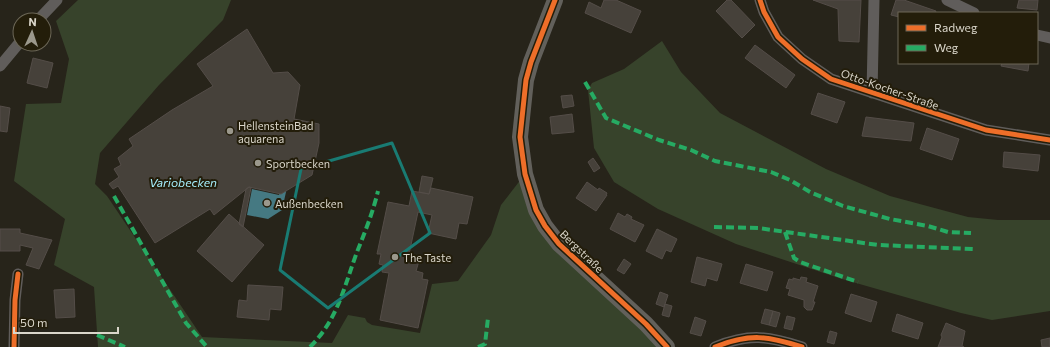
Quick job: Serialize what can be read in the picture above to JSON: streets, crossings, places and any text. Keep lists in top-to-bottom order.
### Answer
{
  "streets": {
    "street": ["Otto-Kocher-Straße", "Bergstraße"]
  },
  "water": ["Variobecken"],
  "places": [
    "HellensteinBad aquarena",
    "Sportbecken",
    "Außenbecken",
    "The Taste"
  ],
  "legend": ["Radweg", "Weg"],
  "scale_bar": "50 m",
  "north": "top"
}
